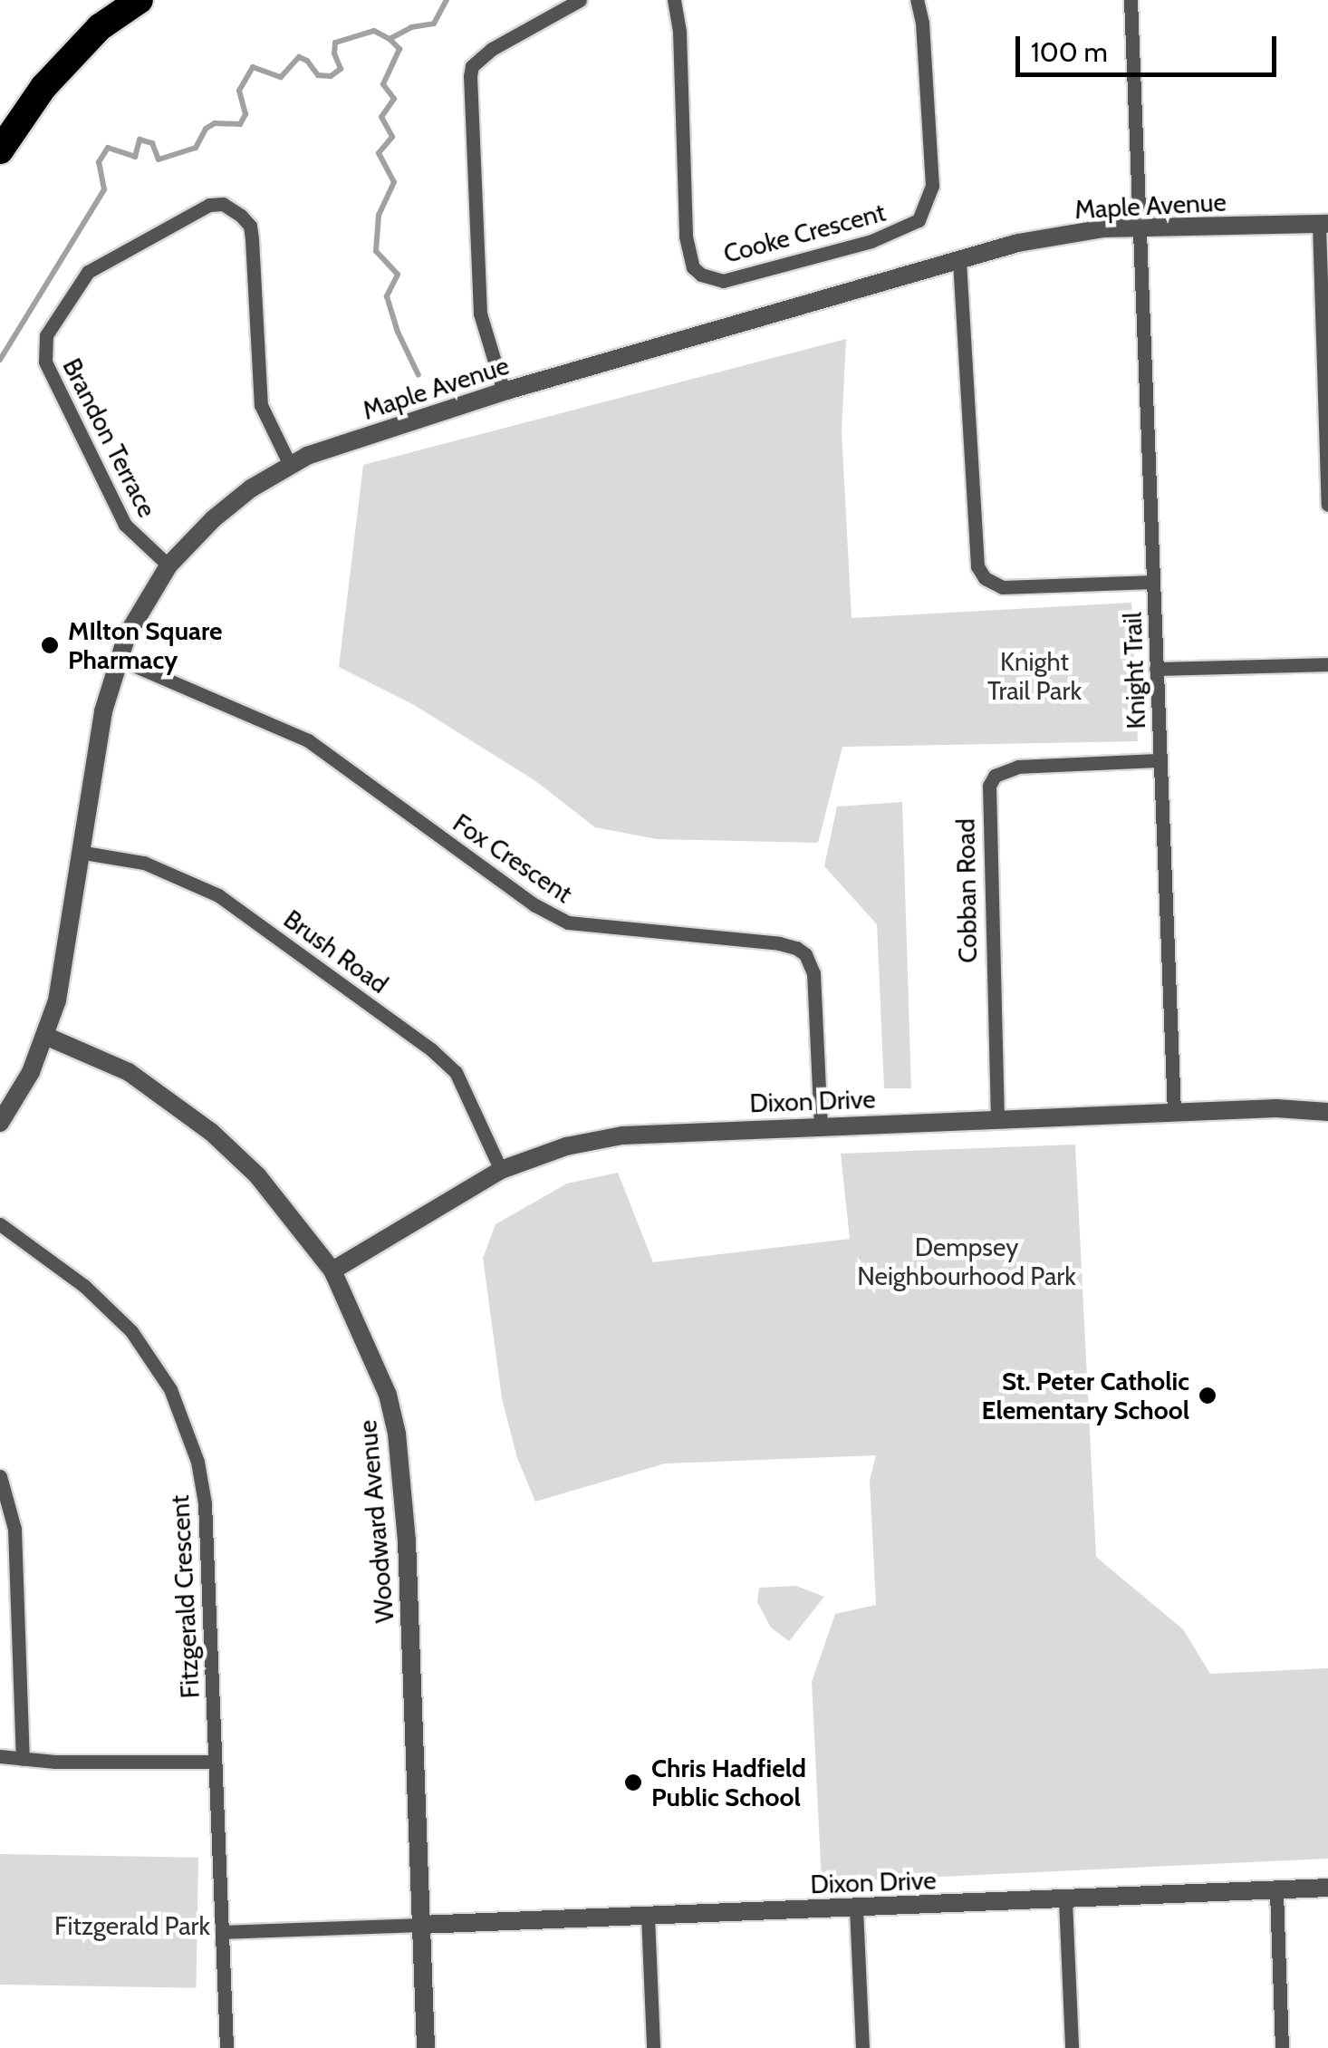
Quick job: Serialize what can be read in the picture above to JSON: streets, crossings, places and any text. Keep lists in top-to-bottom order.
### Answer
{
  "streets": {
    "street": [
      "Maple Avenue",
      "Cooke Crescent",
      "Brandon Terrace",
      "Knight Trail",
      "Fox Crescent",
      "Cobban Road",
      "Brush Road",
      "Dixon Drive",
      "Woodward Avenue",
      "Fitzgerald Crescent"
    ]
  },
  "crossings": [
    ["Maple Avenue", "Brandon Terrace"],
    ["Maple Avenue", "Knight Trail"],
    ["Maple Avenue", "Fox Crescent"],
    ["Maple Avenue", "Brush Road"],
    ["Maple Avenue", "Woodward Avenue"],
    ["Knight Trail", "Cobban Road"],
    ["Knight Trail", "Dixon Drive"],
    ["Fox Crescent", "Dixon Drive"],
    ["Cobban Road", "Dixon Drive"],
    ["Brush Road", "Dixon Drive"],
    ["Dixon Drive", "Woodward Avenue"]
  ],
  "parks": ["Knight Trail Park", "Dempsey Neighbourhood Park", "Fitzgerald Park"],
  "places": ["MIlton Square Pharmacy", "St. Peter Catholic Elementary School", "Chris Hadfield Public School"],
  "scale_bar": "100 m"
}
